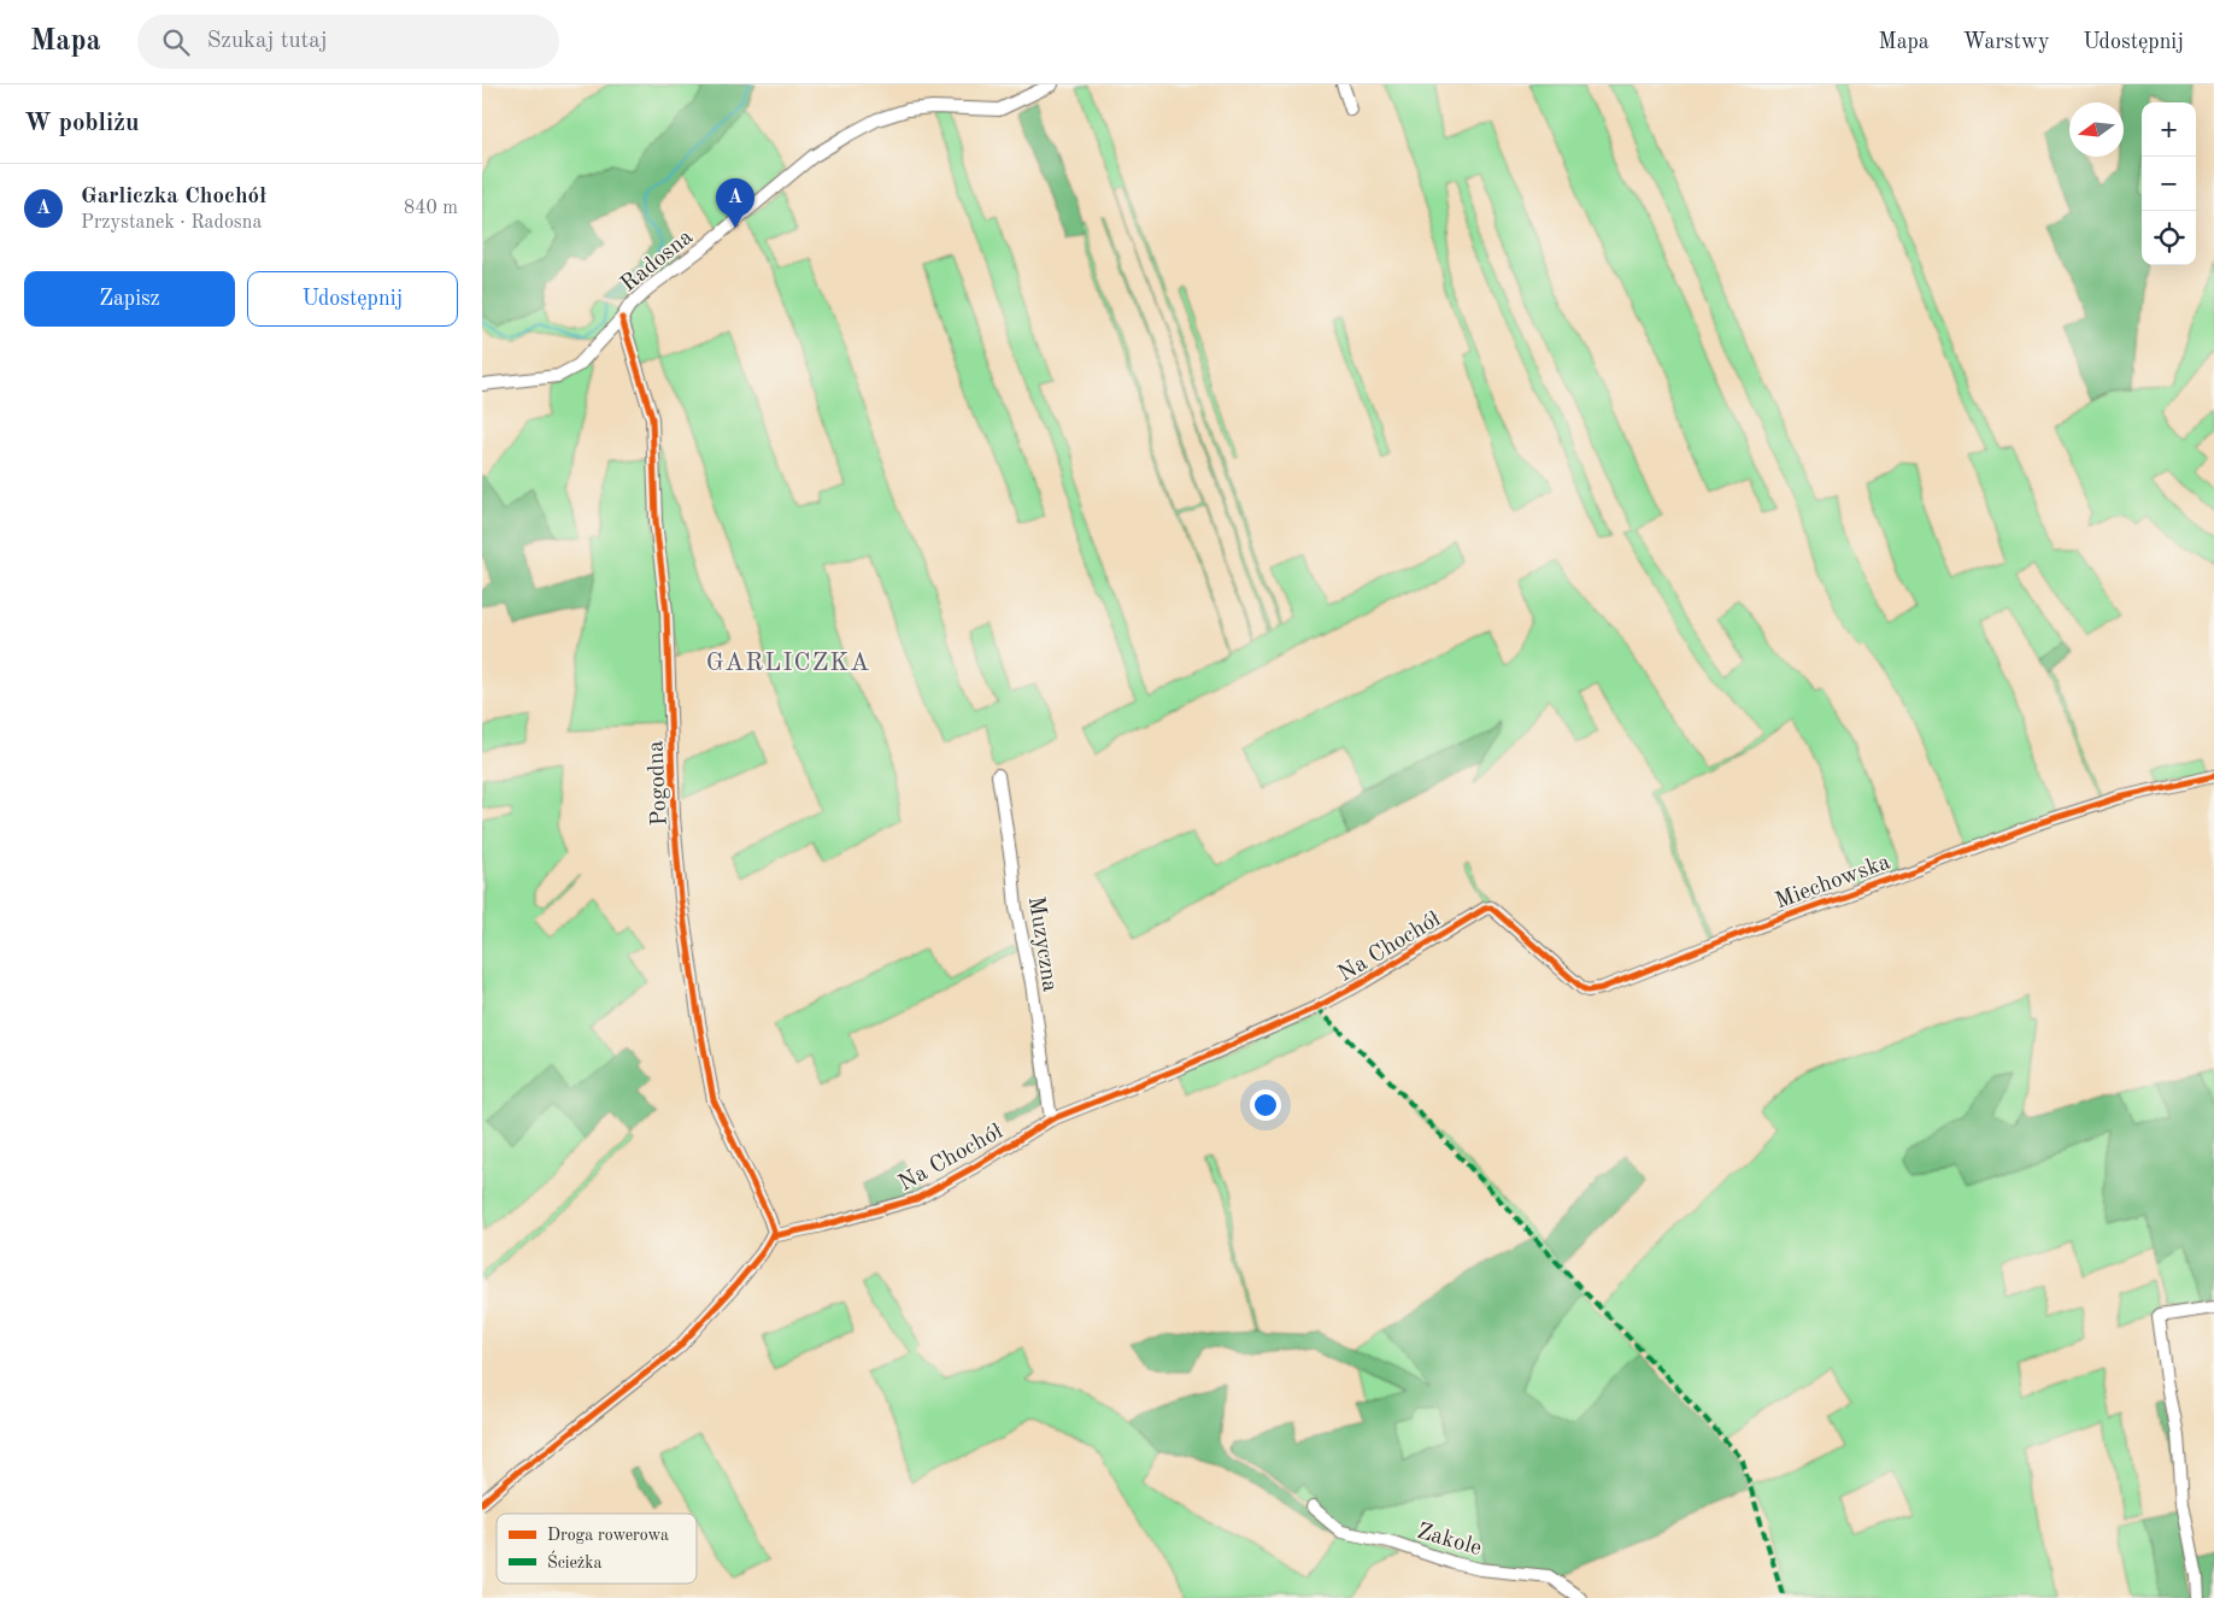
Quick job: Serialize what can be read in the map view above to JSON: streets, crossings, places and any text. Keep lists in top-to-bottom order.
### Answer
{
  "streets": {
    "street": [
      "Radosna",
      "Pogodna",
      "Miechowska",
      "Muzyczna",
      "Na Chochół",
      "Zakole"
    ]
  },
  "crossings": [
    ["Radosna", "Pogodna"],
    ["Pogodna", "Na Chochół"],
    ["Miechowska", "Na Chochół"],
    ["Muzyczna", "Na Chochół"]
  ],
  "districts": ["GARLICZKA"],
  "legend": ["Droga rowerowa", "Ścieżka"],
  "north": "left",
  "page": {
    "header": "Mapa",
    "search": "Szukaj tutaj",
    "nav": ["Mapa", "Warstwy", "Udostępnij"],
    "heading": "W pobliżu",
    "map_buttons": ["+", "−"],
    "list": [
      {
        "mark": "A",
        "name": "Garliczka Chochół",
        "note": "Przystanek · Radosna",
        "value": "840 m"
      }
    ],
    "pins": "A",
    "buttons": ["Zapisz", "Udostępnij"]
  }
}
